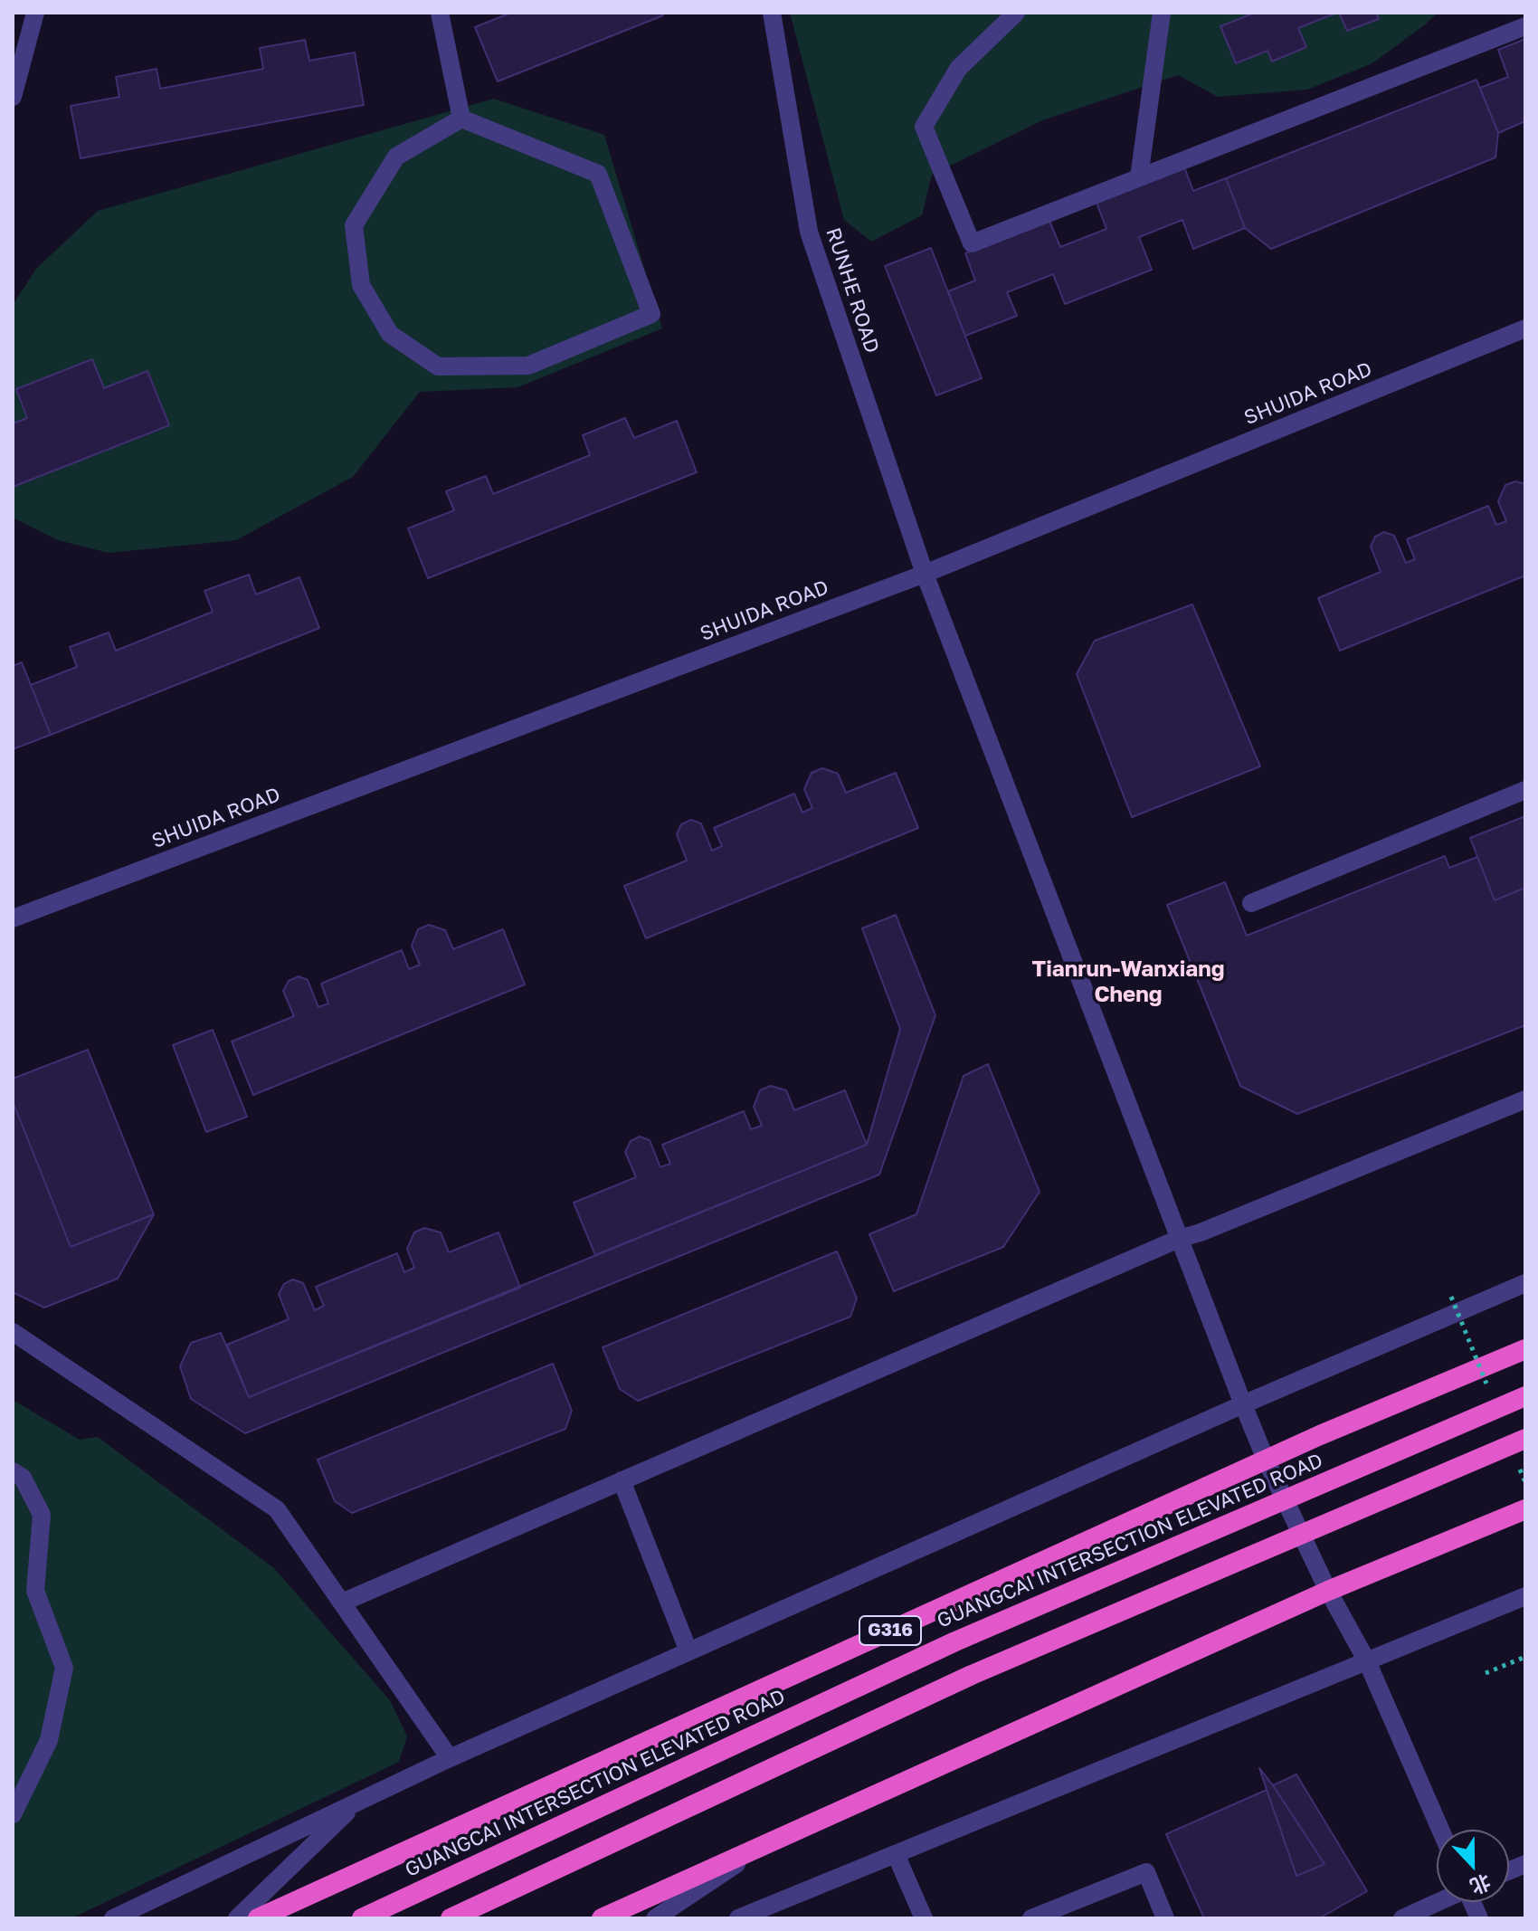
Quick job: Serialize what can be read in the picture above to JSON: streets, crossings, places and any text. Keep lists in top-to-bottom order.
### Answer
{
  "streets": {
    "highway": ["GUANGCAI INTERSECTION ELEVATED ROAD", "G316"],
    "street": ["RUNHE ROAD", "SHUIDA ROAD"]
  },
  "crossings": [
    ["RUNHE ROAD", "SHUIDA ROAD"],
    ["RUNHE ROAD", "G316"]
  ],
  "districts": ["Tianrun-Wanxiang Cheng"],
  "north": "bottom"
}
